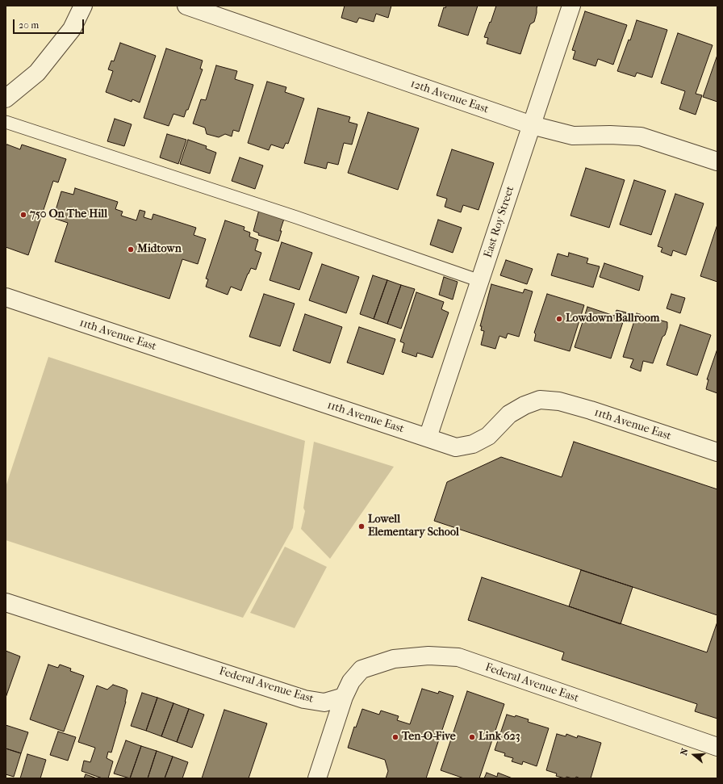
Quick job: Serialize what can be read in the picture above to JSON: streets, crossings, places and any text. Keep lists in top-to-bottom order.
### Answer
{
  "streets": {
    "street": [
      "12th Avenue East",
      "East Roy Street",
      "11th Avenue East",
      "Federal Avenue East"
    ]
  },
  "crossings": [
    ["12th Avenue East", "East Roy Street"],
    ["East Roy Street", "11th Avenue East"]
  ],
  "places": [
    "750 On The Hill",
    "Midtown",
    "Lowdown Ballroom",
    "Lowell Elementary School",
    "Ten-O-Five",
    "Link 623"
  ],
  "scale_bar": "20 m",
  "north": "left"
}
